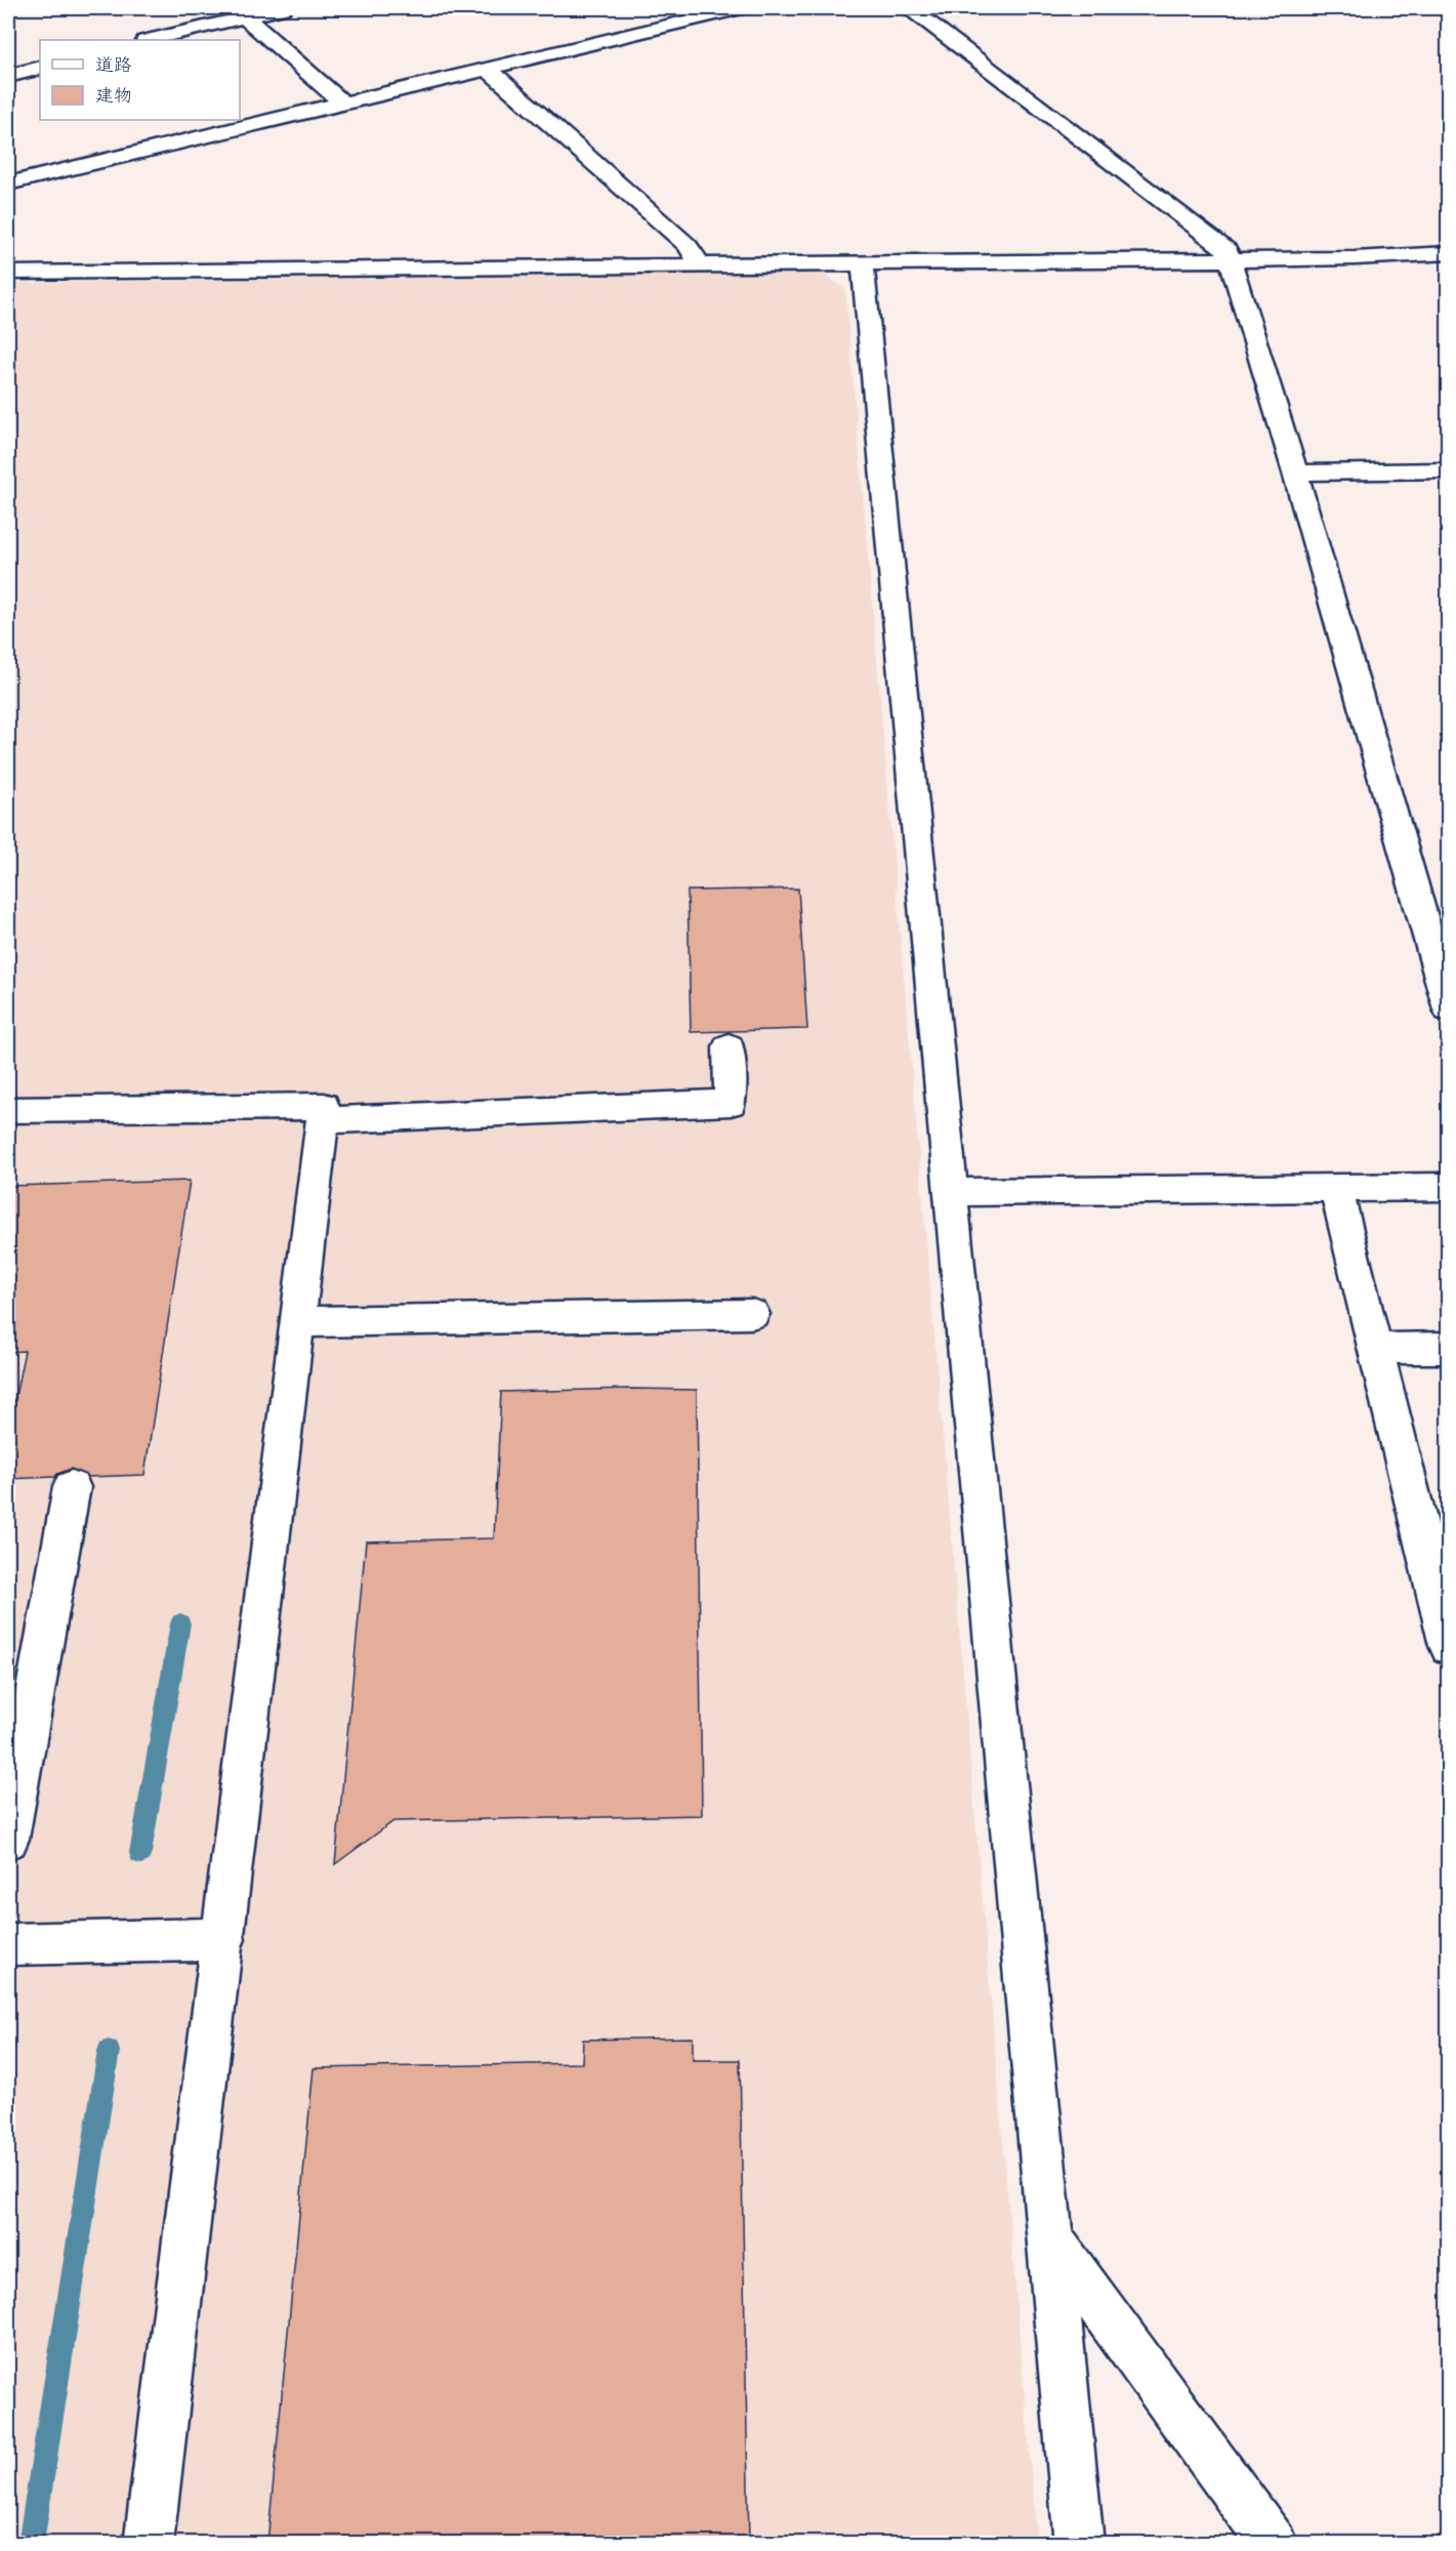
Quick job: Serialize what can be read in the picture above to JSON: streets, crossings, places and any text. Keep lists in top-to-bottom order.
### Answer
{
  "legend": ["道路", "建物"]
}
